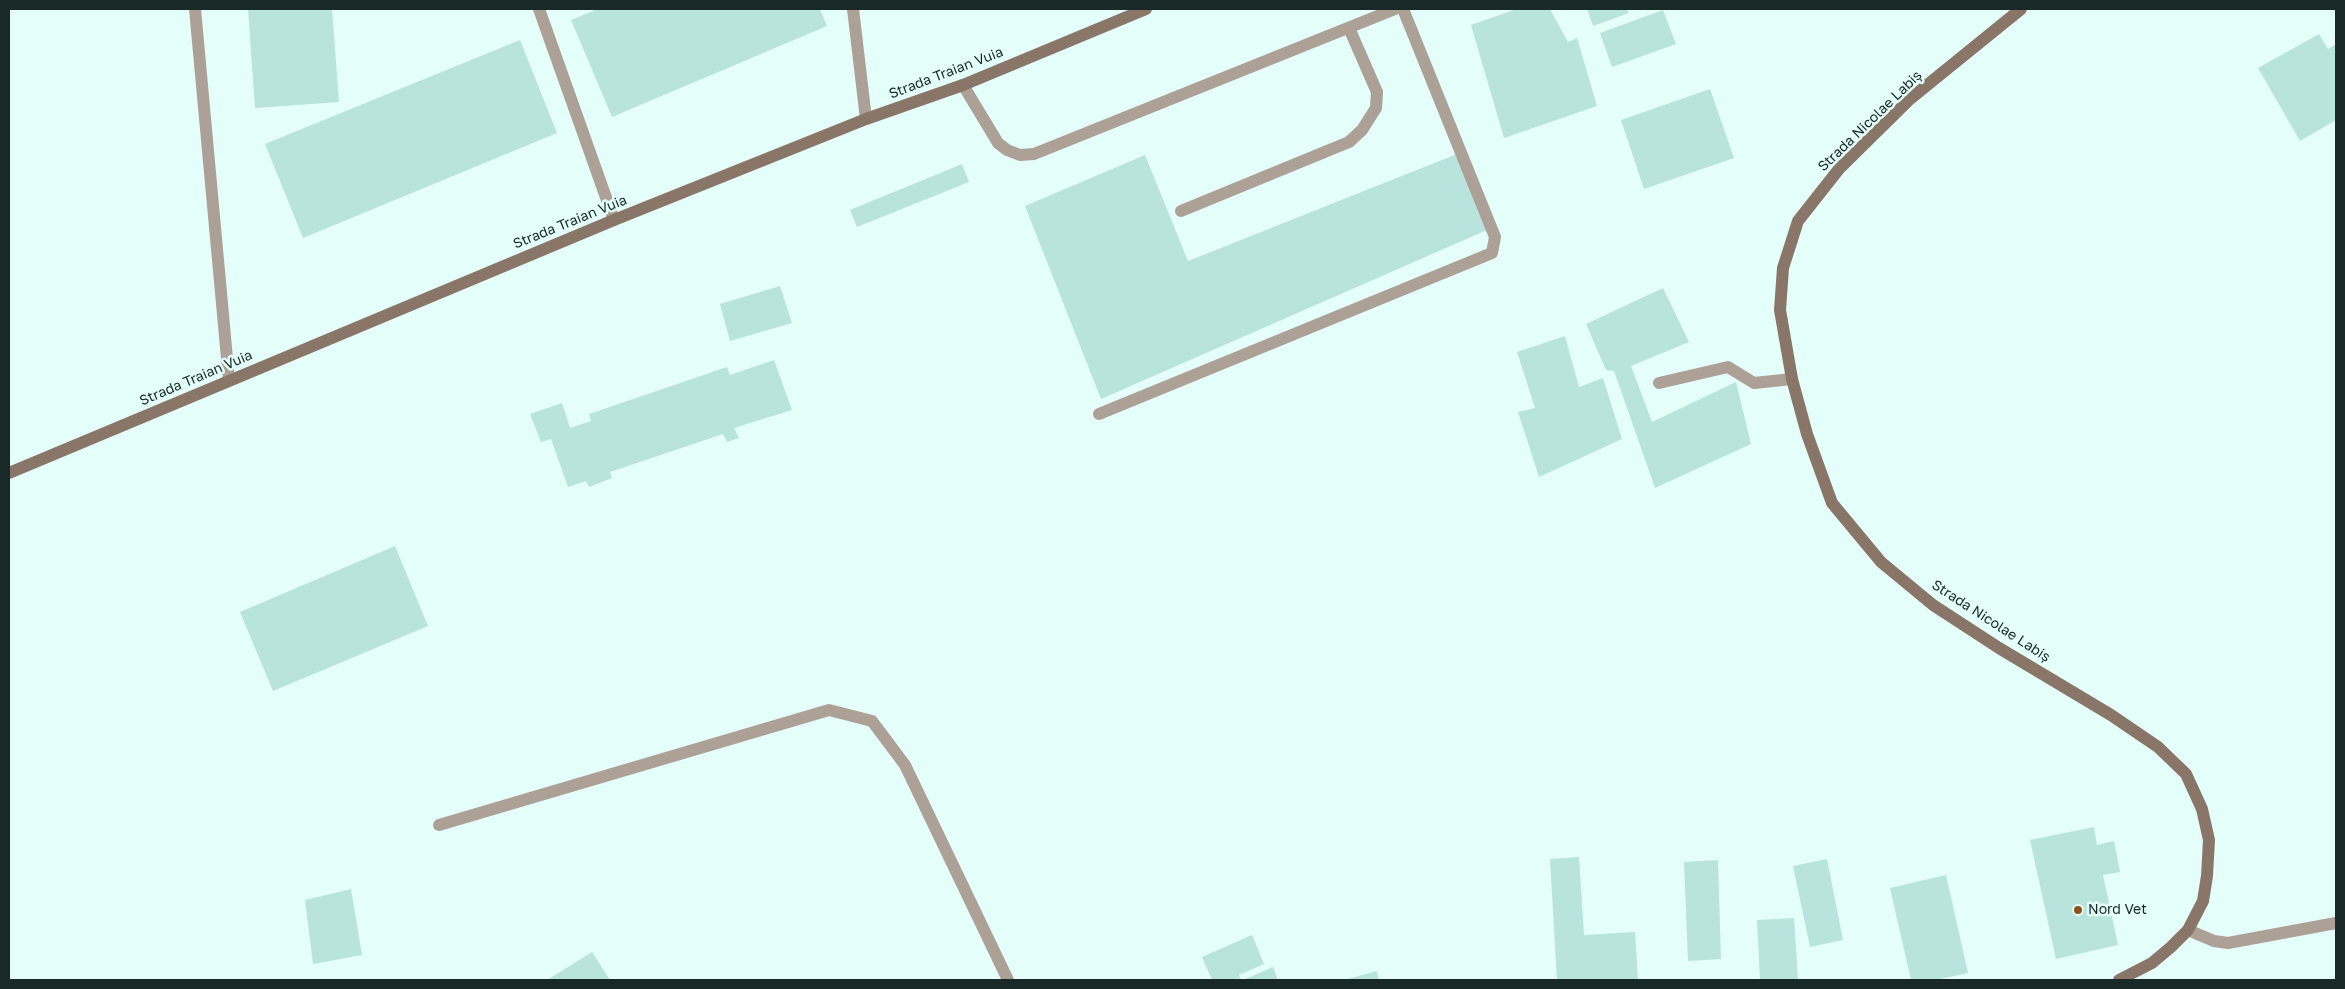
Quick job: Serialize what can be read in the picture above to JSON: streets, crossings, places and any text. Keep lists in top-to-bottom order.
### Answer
{
  "streets": {
    "street": ["Strada Traian Vuia", "Strada Nicolae Labiș"]
  },
  "places": ["Nord Vet"]
}
